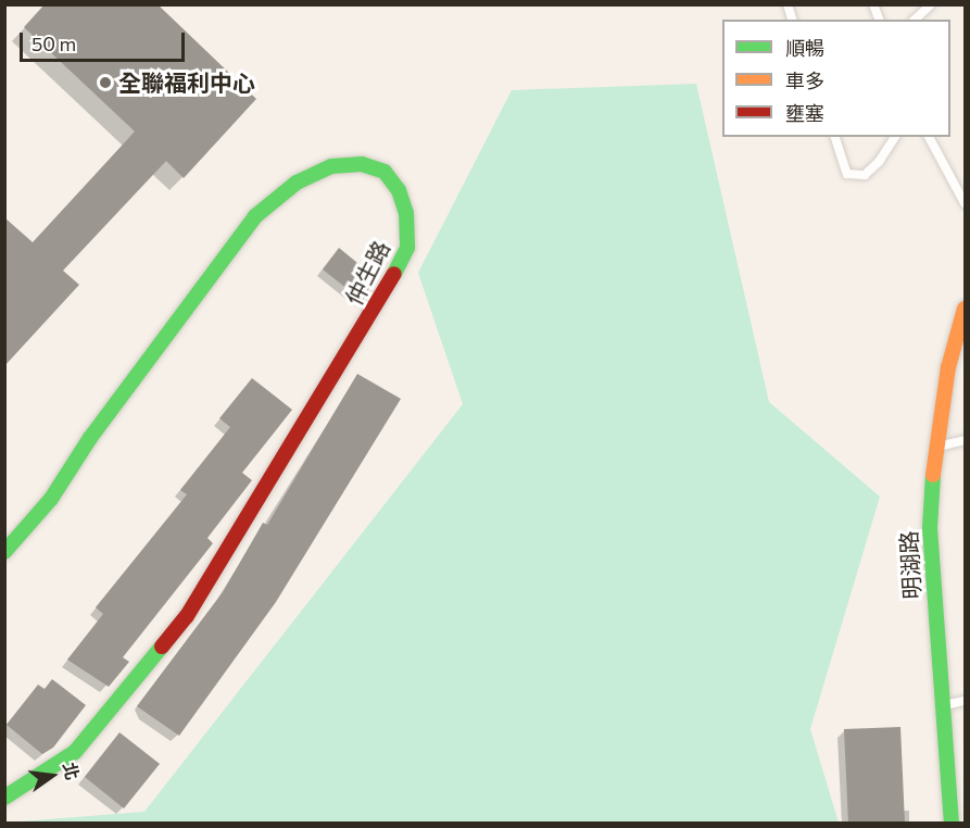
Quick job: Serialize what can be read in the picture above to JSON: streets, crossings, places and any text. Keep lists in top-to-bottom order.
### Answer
{
  "streets": {
    "street": ["仲生路", "明湖路"]
  },
  "places": ["全聯福利中心"],
  "legend": ["順暢", "車多", "壅塞"],
  "scale_bar": "50 m",
  "north": "right"
}
